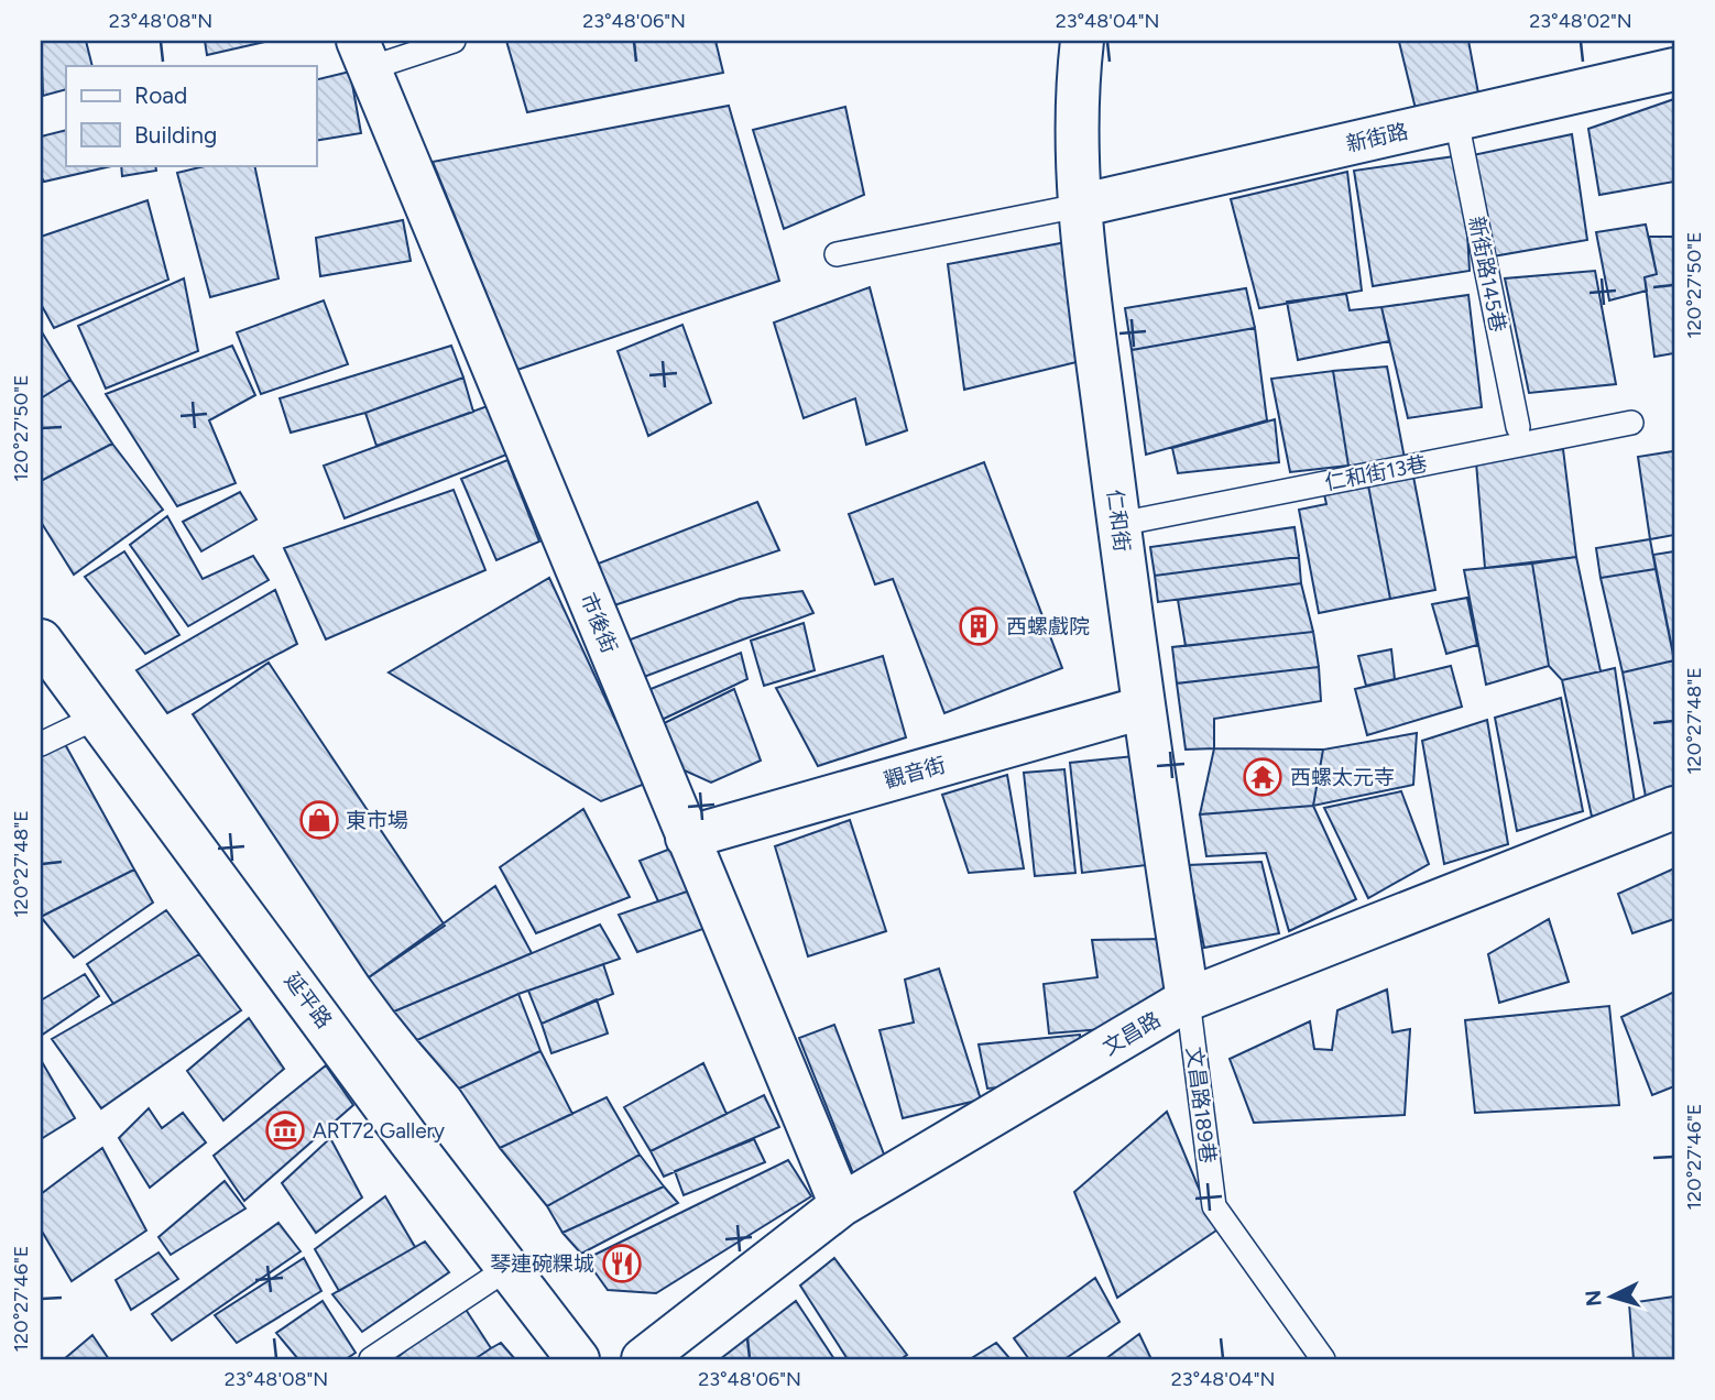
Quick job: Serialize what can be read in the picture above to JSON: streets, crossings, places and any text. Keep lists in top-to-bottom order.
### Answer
{
  "streets": {
    "street": [
      "新街路",
      "仁和街",
      "市後街",
      "觀音街",
      "延平路",
      "文昌路"
    ],
    "lane": ["新街路145巷", "仁和街13巷", "文昌路189巷"]
  },
  "crossings": [
    ["新街路", "新街路145巷"],
    ["新街路", "仁和街"],
    ["仁和街13巷", "仁和街"],
    ["仁和街", "觀音街"],
    ["仁和街", "文昌路"],
    ["仁和街", "文昌路189巷"],
    ["市後街", "觀音街"],
    ["市後街", "文昌路"],
    ["文昌路", "文昌路189巷"]
  ],
  "places": {
    "building": ["西螺戲院"],
    "temple": ["西螺太元寺"],
    "shop": ["東市場"],
    "museum": ["ART72 Gallery"],
    "restaurant": ["琴連碗粿城"]
  },
  "legend": ["Road", "Building"],
  "north": "left",
  "coordinates": [
    "23°48'08\"N",
    "23°48'06\"N",
    "23°48'04\"N",
    "23°48'02\"N",
    "120°27'50\"E",
    "120°27'48\"E",
    "120°27'46\"E"
  ]
}
